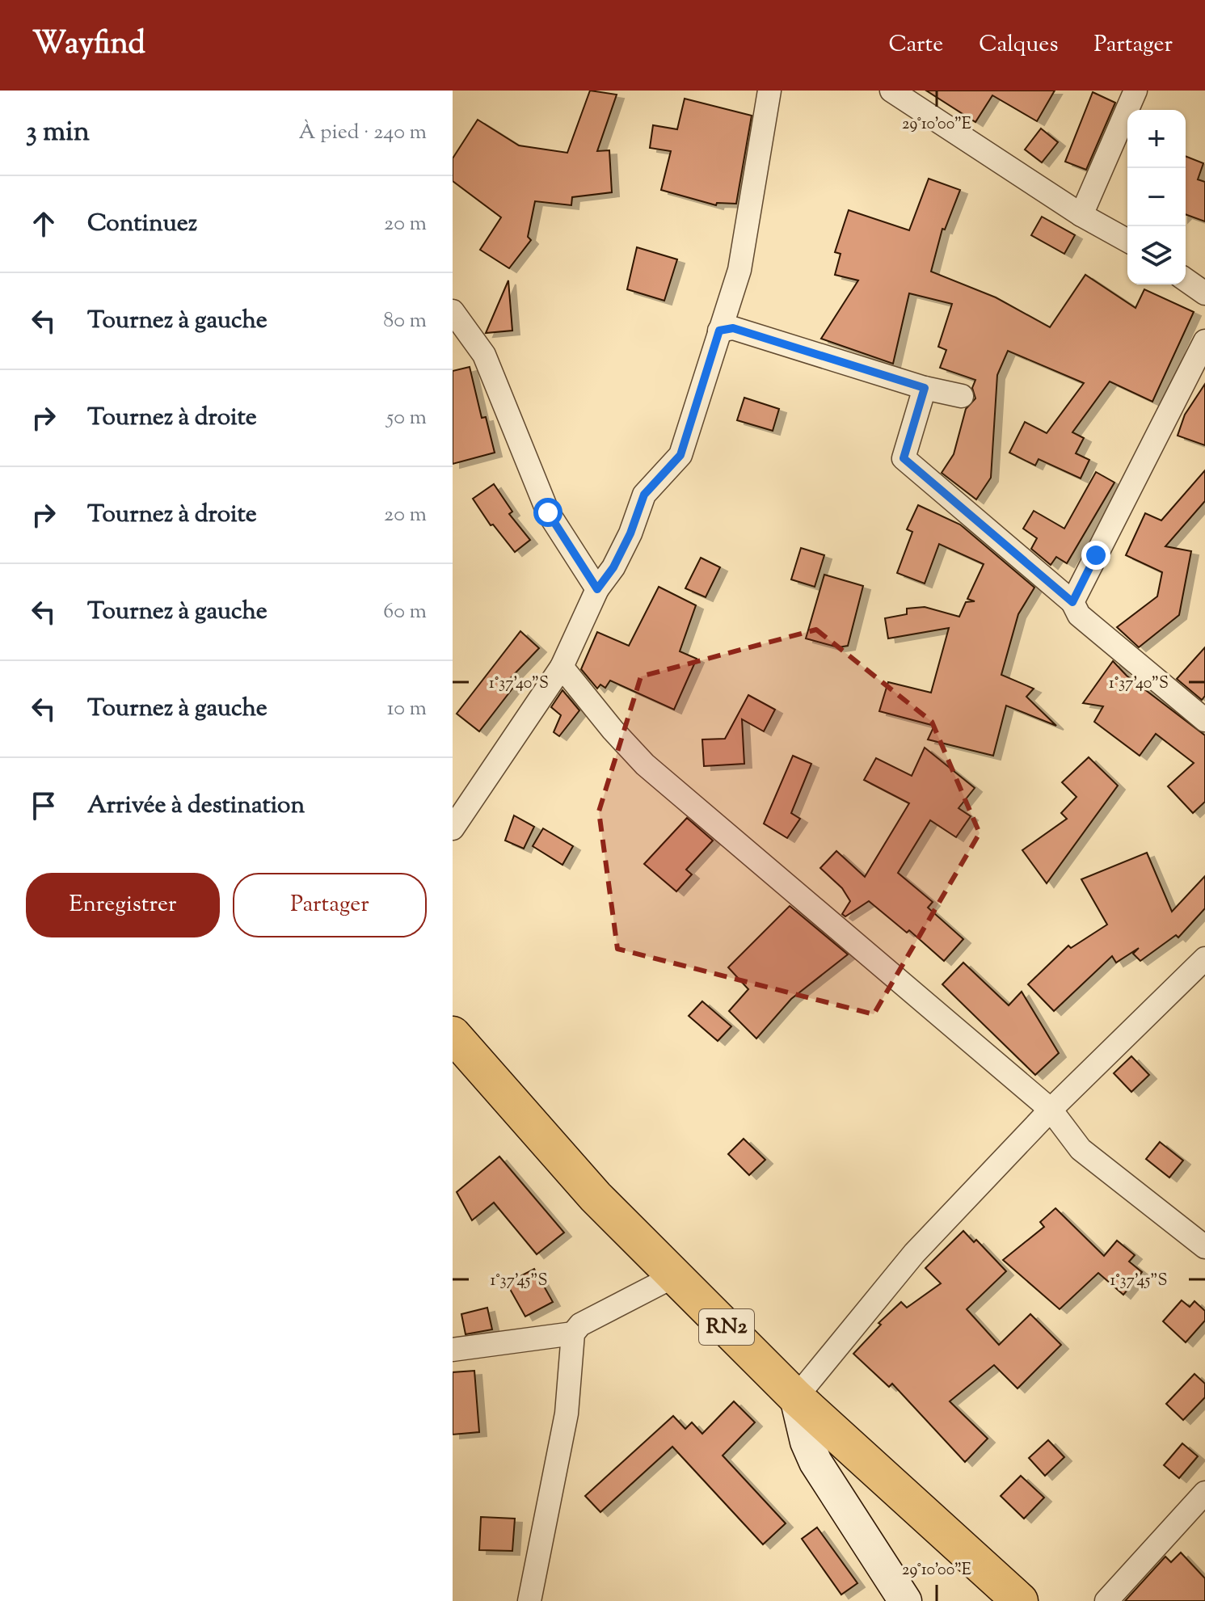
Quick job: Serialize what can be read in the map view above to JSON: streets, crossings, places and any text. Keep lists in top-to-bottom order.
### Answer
{
  "streets": {
    "highway": ["RN2"]
  },
  "page": {
    "header": "Wayfind",
    "nav": ["Carte", "Calques", "Partager"],
    "heading": ["3 min", "À pied · 240 m"],
    "map_buttons": ["+", "−"],
    "list": [
      ["Continuez", "20 m"],
      ["Tournez à gauche", "80 m"],
      ["Tournez à droite", "50 m"],
      ["Tournez à droite", "20 m"],
      ["Tournez à gauche", "60 m"],
      ["Tournez à gauche", "10 m"],
      "Arrivée à destination"
    ],
    "buttons": ["Enregistrer", "Partager"]
  },
  "coordinates": ["29°10'00\"E", "1°37'40\"S", "1°37'45\"S"]
}
